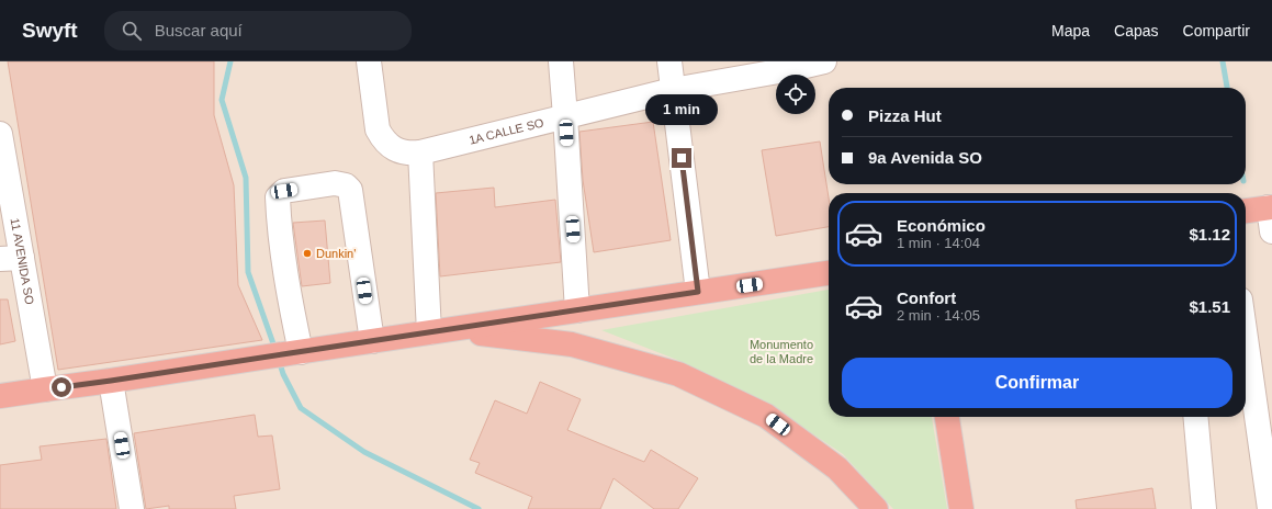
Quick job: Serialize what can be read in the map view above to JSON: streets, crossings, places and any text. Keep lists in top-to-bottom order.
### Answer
{
  "streets": {
    "street": ["1A CALLE SO", "11 AVENIDA SO"]
  },
  "parks": ["Monumento de la Madre"],
  "places": ["Dunkin'"],
  "page": {
    "header": "Swyft",
    "search": "Buscar aquí",
    "nav": ["Mapa", "Capas", "Compartir"],
    "banner": ["Pizza Hut", "9a Avenida SO"],
    "bubble": "1 min",
    "list": [
      {
        "name": "Económico",
        "note": "1 min · 14:04",
        "value": "$1.12"
      },
      {
        "name": "Confort",
        "note": "2 min · 14:05",
        "value": "$1.51"
      }
    ],
    "buttons": "Confirmar"
  }
}
